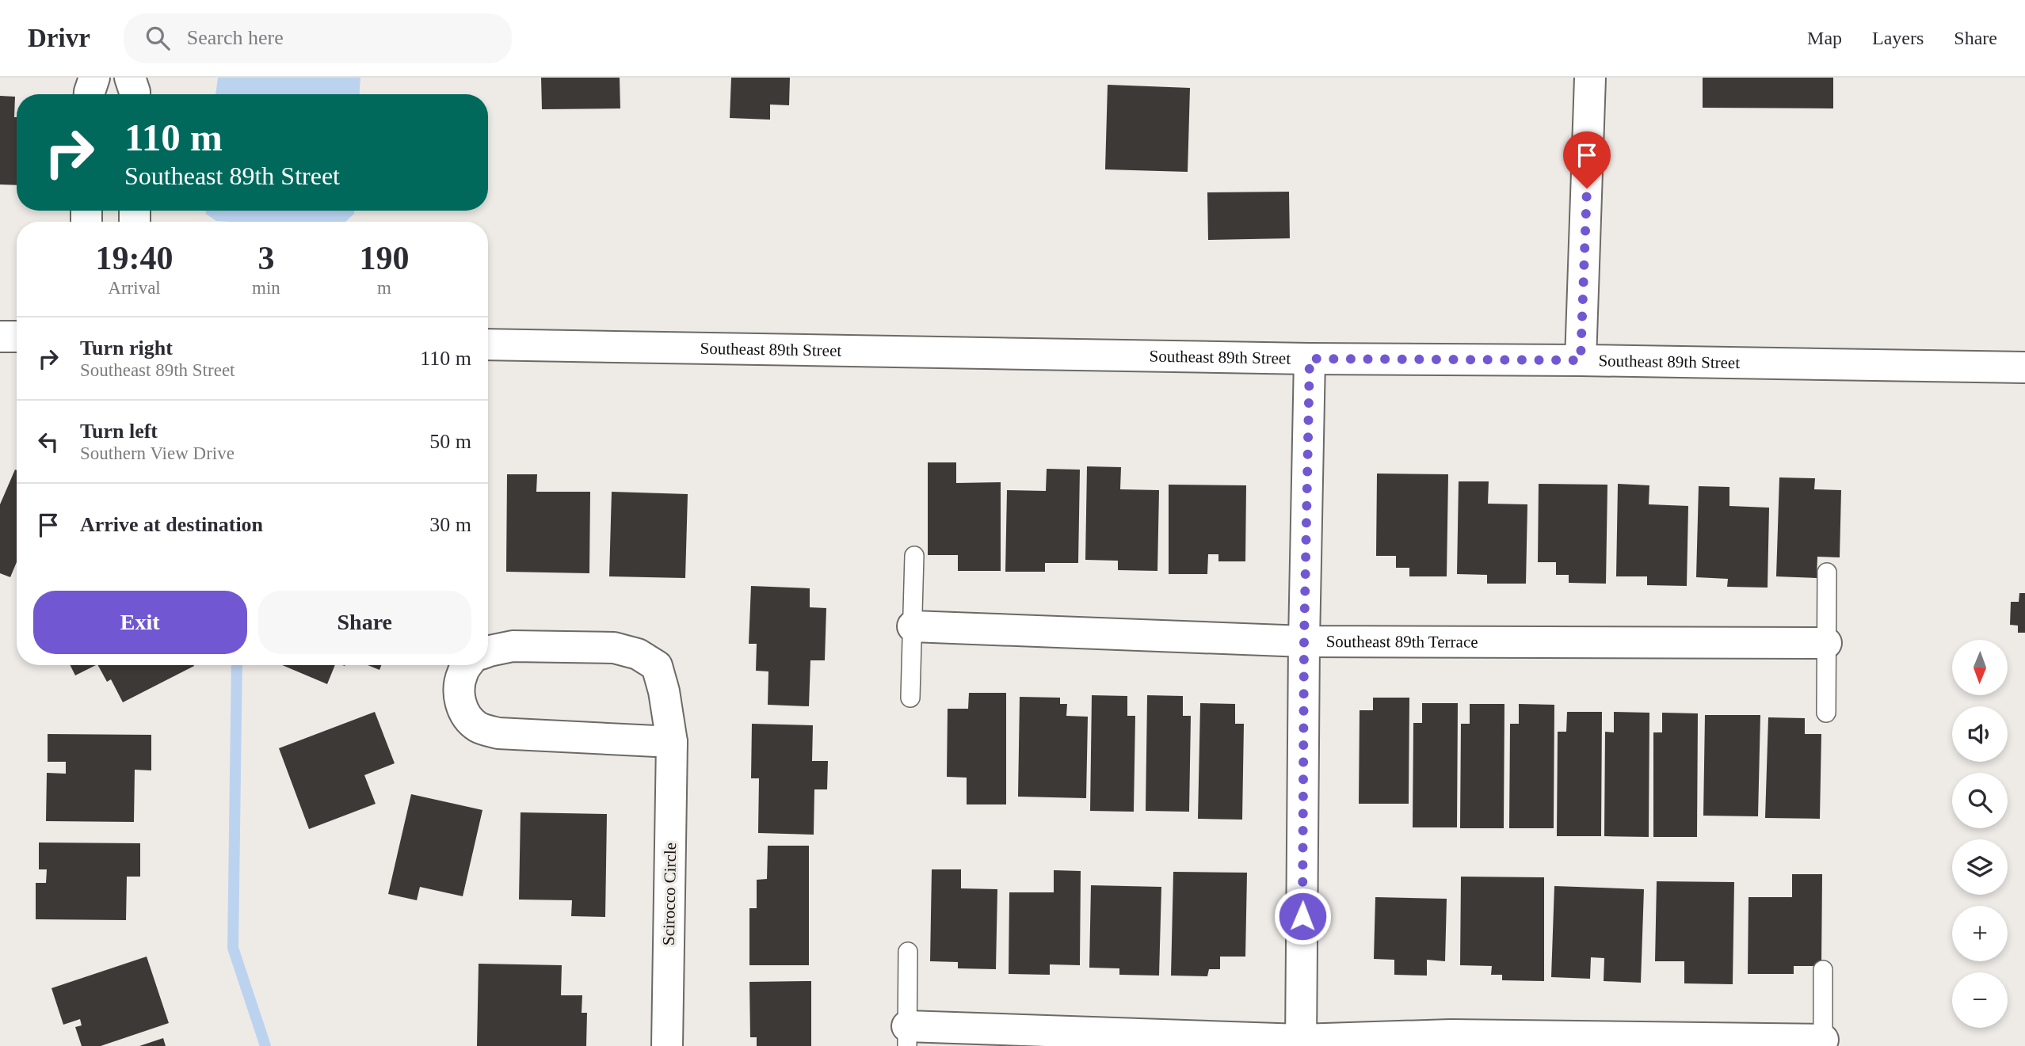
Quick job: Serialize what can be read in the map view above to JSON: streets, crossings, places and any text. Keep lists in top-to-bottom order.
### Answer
{
  "streets": {
    "street": ["Southeast 89th Street", "Southeast 89th Terrace", "Scirocco Circle"]
  },
  "north": "bottom",
  "page": {
    "header": "Drivr",
    "search": "Search here",
    "nav": ["Map", "Layers", "Share"],
    "turn": ["110 m", "Southeast 89th Street"],
    "eta": [
      "19:40",
      "Arrival",
      "3",
      "min",
      "190",
      "m"
    ],
    "list": [
      {
        "name": "Turn right",
        "note": "Southeast 89th Street",
        "value": "110 m"
      },
      {
        "name": "Turn left",
        "note": "Southern View Drive",
        "value": "50 m"
      },
      {
        "name": "Arrive at destination",
        "value": "30 m"
      }
    ],
    "buttons": ["Exit", "Share"],
    "map_buttons": ["+", "−"]
  }
}
